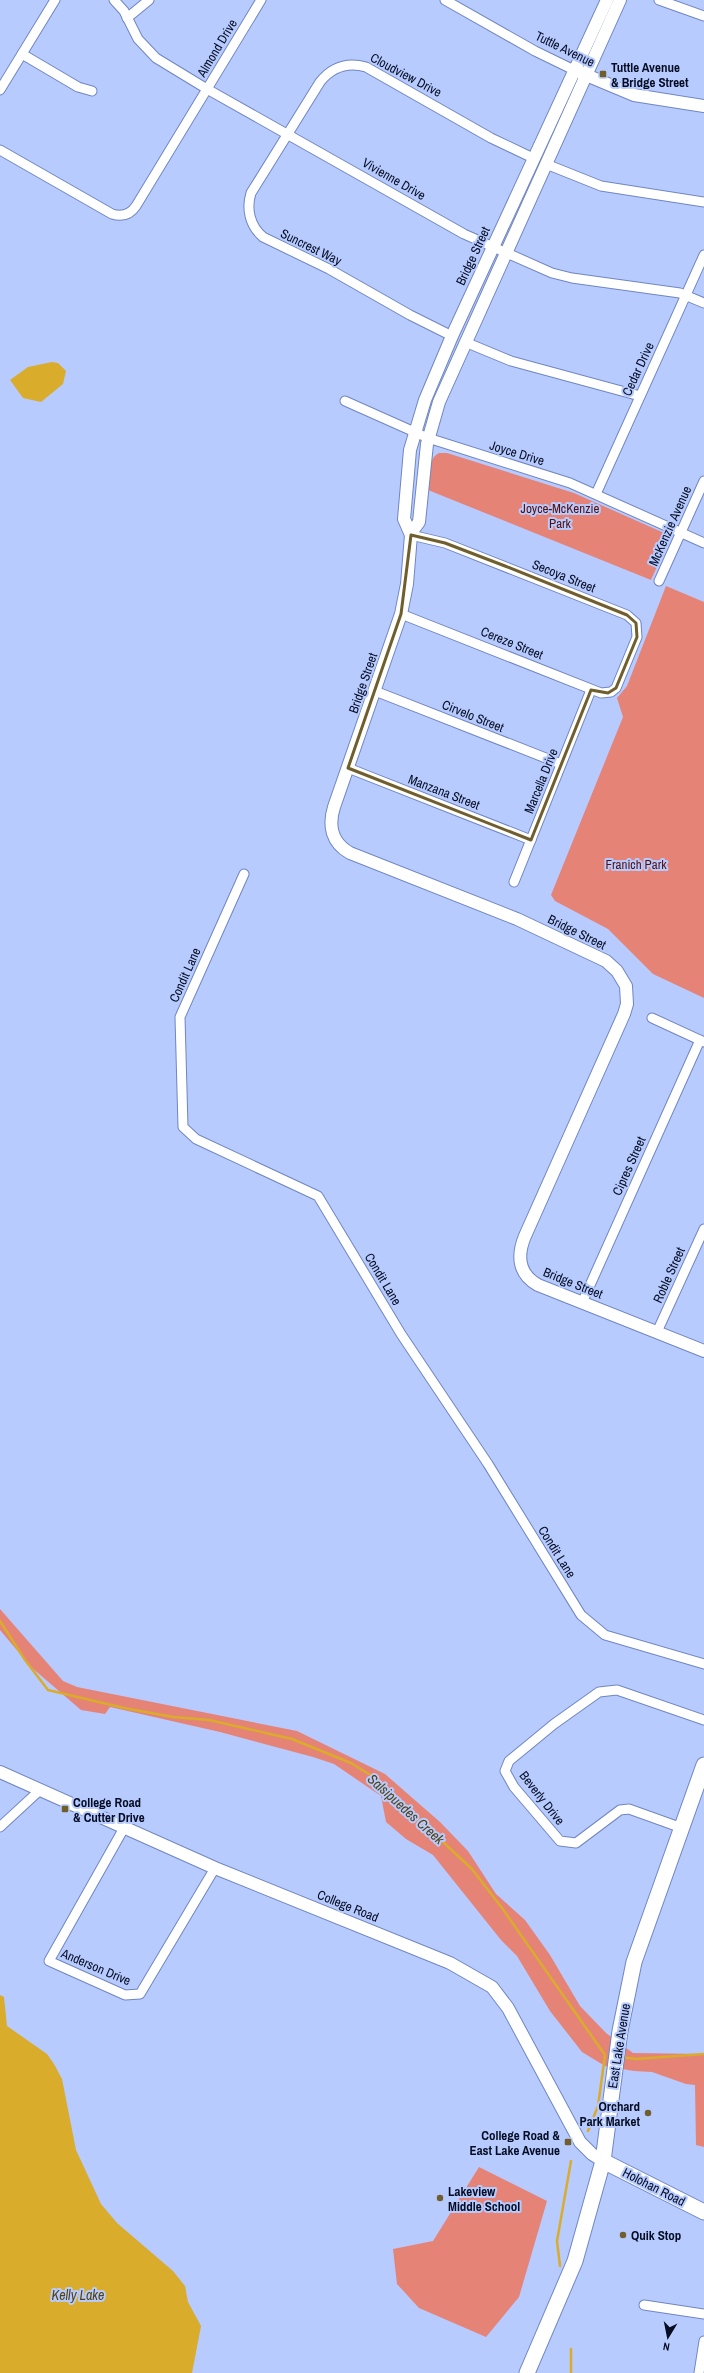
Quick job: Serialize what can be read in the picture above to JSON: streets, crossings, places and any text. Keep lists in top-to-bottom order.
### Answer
{
  "streets": {
    "main road": ["East Lake Avenue", "Holohan Road"],
    "street": [
      "Almond Drive",
      "Tuttle Avenue",
      "Cloudview Drive",
      "Vivienne Drive",
      "Suncrest Way",
      "Bridge Street",
      "Cedar Drive",
      "Joyce Drive",
      "McKenzie Avenue",
      "Secoya Street",
      "Cereze Street",
      "Cirvelo Street",
      "Marcella Drive",
      "Manzana Street",
      "Condit Lane",
      "Cipres Street",
      "Roble Street",
      "Beverly Drive",
      "College Road",
      "Anderson Drive"
    ]
  },
  "crossings": [
    ["Almond Drive", "Vivienne Drive"],
    ["Tuttle Avenue", "Bridge Street"],
    ["Cloudview Drive", "Vivienne Drive"],
    ["Cloudview Drive", "Suncrest Way"],
    ["Cloudview Drive", "Bridge Street"],
    ["Vivienne Drive", "Suncrest Way"],
    ["Vivienne Drive", "Bridge Street"],
    ["Vivienne Drive", "Cedar Drive"],
    ["Suncrest Way", "Bridge Street"],
    ["Bridge Street", "Joyce Drive"],
    ["Bridge Street", "Secoya Street"],
    ["Bridge Street", "Cereze Street"],
    ["Bridge Street", "Cirvelo Street"],
    ["Bridge Street", "Manzana Street"],
    ["Bridge Street", "Cipres Street"],
    ["Bridge Street", "Roble Street"],
    ["Cedar Drive", "Joyce Drive"],
    ["Joyce Drive", "McKenzie Avenue"],
    ["Secoya Street", "Cereze Street"],
    ["Cereze Street", "Marcella Drive"],
    ["Cirvelo Street", "Marcella Drive"],
    ["Marcella Drive", "Manzana Street"],
    ["Beverly Drive", "East Lake Avenue"],
    ["College Road", "Anderson Drive"],
    ["College Road", "East Lake Avenue"],
    ["College Road", "Holohan Road"],
    ["East Lake Avenue", "Holohan Road"]
  ],
  "water": ["Salsipuedes Creek", "Kelly Lake"],
  "parks": ["Joyce-McKenzie Park", "Franich Park"],
  "places": {
    "transit": ["Tuttle Avenue & Bridge Street", "College Road & Cutter Drive", "College Road & East Lake Avenue"],
    "other": ["Orchard Park Market", "Lakeview Middle School", "Quik Stop"]
  },
  "north": "bottom"
}
